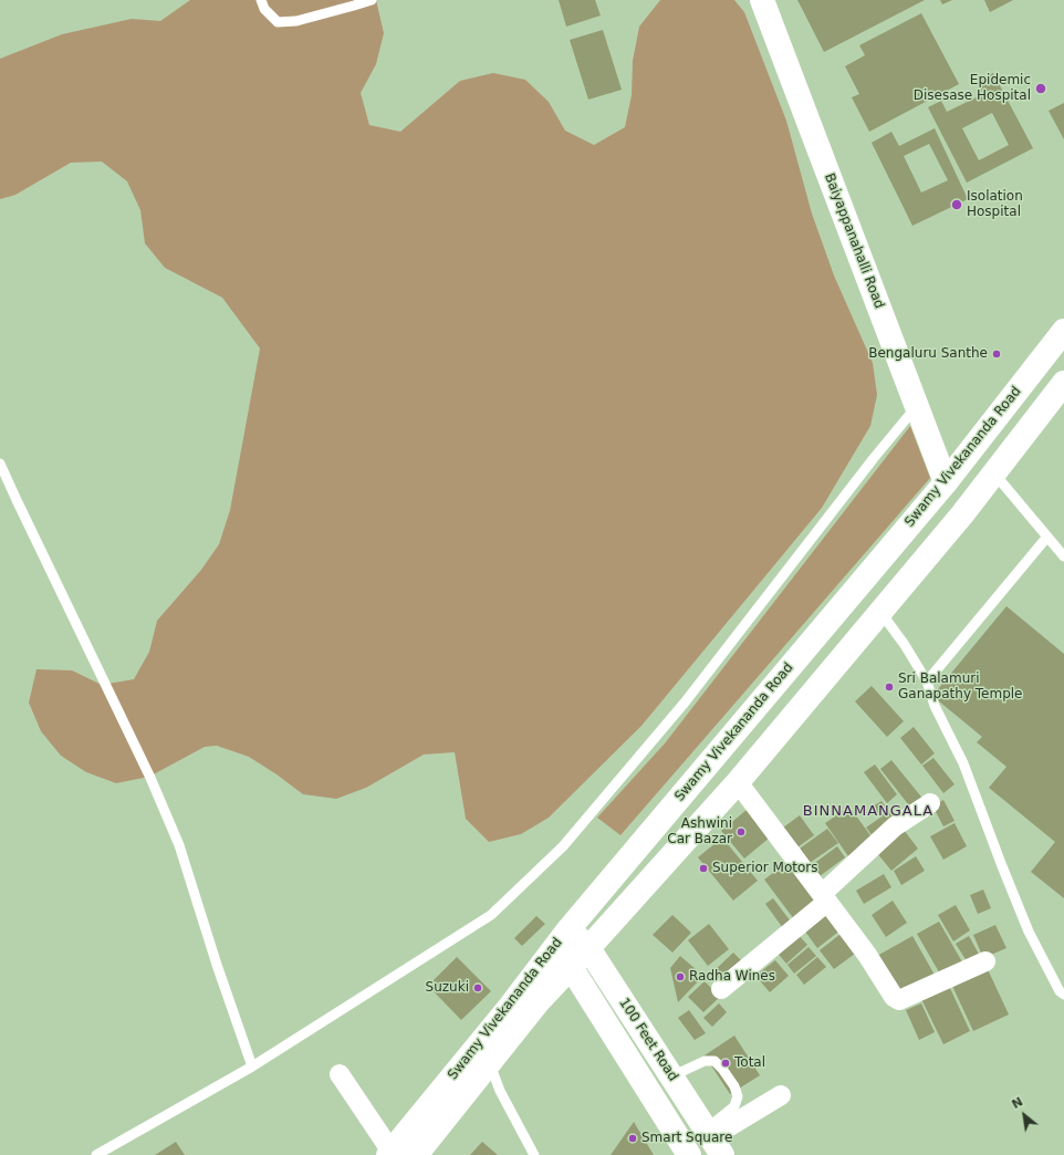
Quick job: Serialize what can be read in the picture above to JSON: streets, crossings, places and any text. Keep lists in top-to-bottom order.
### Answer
{
  "streets": {
    "main road": ["Baiyappanahalli Road", "Swamy Vivekananda Road", "100 Feet Road"]
  },
  "crossings": [
    ["Baiyappanahalli Road", "Swamy Vivekananda Road"],
    ["Swamy Vivekananda Road", "100 Feet Road"]
  ],
  "districts": ["BINNAMANGALA"],
  "places": [
    "Epidemic Disesase Hospital",
    "Isolation Hospital",
    "Bengaluru Santhe",
    "Sri Balamuri Ganapathy Temple",
    "Ashwini Car Bazar",
    "Superior Motors",
    "Radha Wines",
    "Suzuki",
    "Total",
    "Smart Square"
  ],
  "north": "top left"
}
